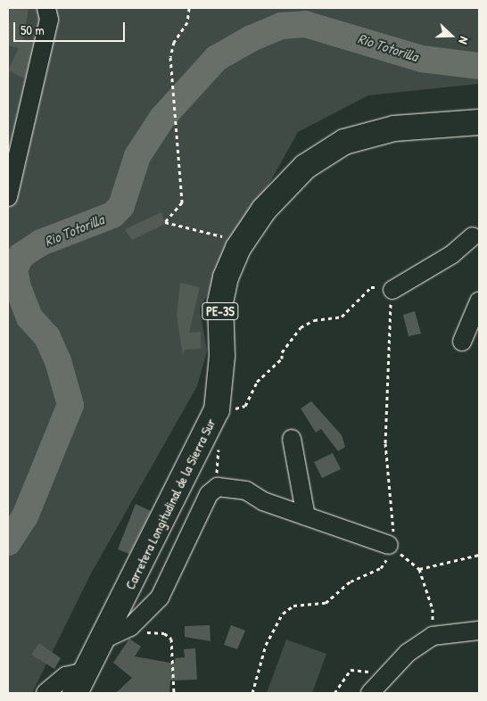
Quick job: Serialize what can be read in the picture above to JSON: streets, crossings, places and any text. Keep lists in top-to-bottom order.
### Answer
{
  "streets": {
    "highway": ["PE-3S", "Carretera Longitudinal de la Sierra Sur"]
  },
  "water": ["Rio Totorilla"],
  "scale_bar": "50 m",
  "north": "right"
}
